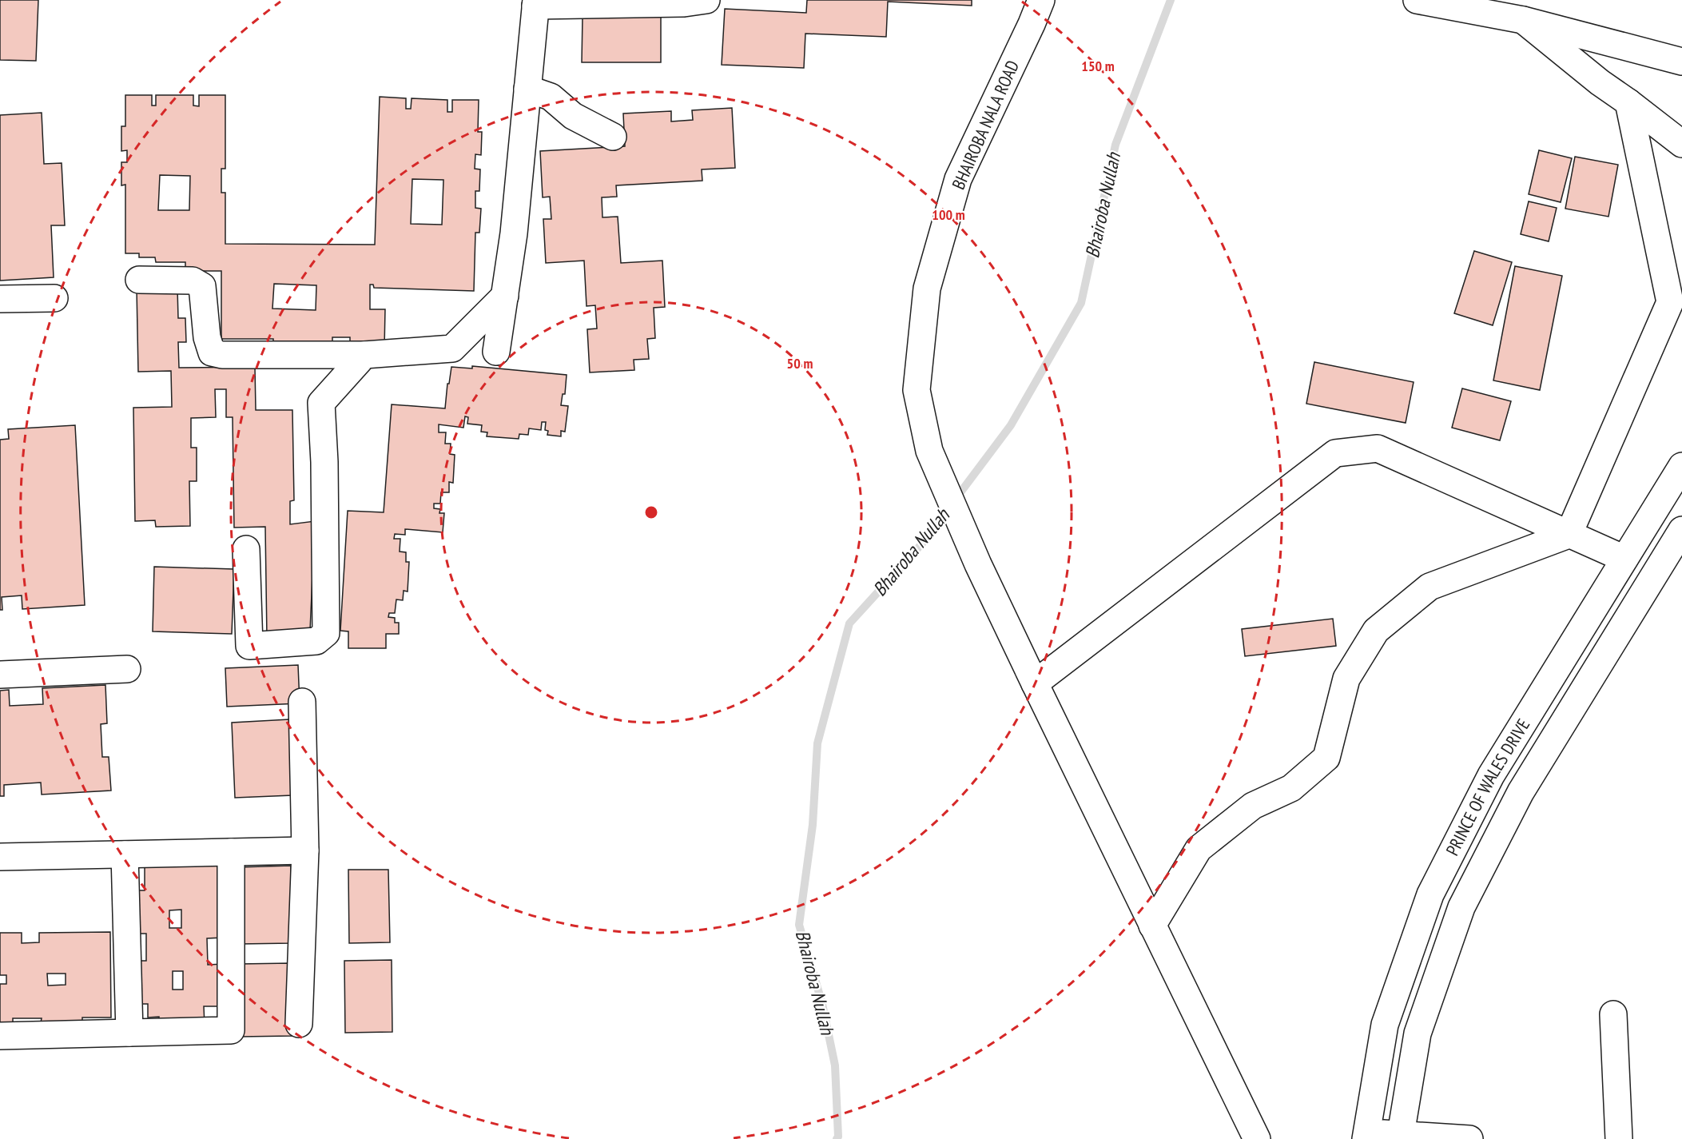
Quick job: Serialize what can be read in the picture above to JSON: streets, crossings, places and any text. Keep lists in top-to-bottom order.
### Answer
{
  "streets": {
    "street": ["BHAIROBA NALA ROAD", "PRINCE OF WALES DRIVE"]
  },
  "water": ["Bhairoba Nullah"],
  "rings": ["150 m", "100 m", "50 m"]
}
